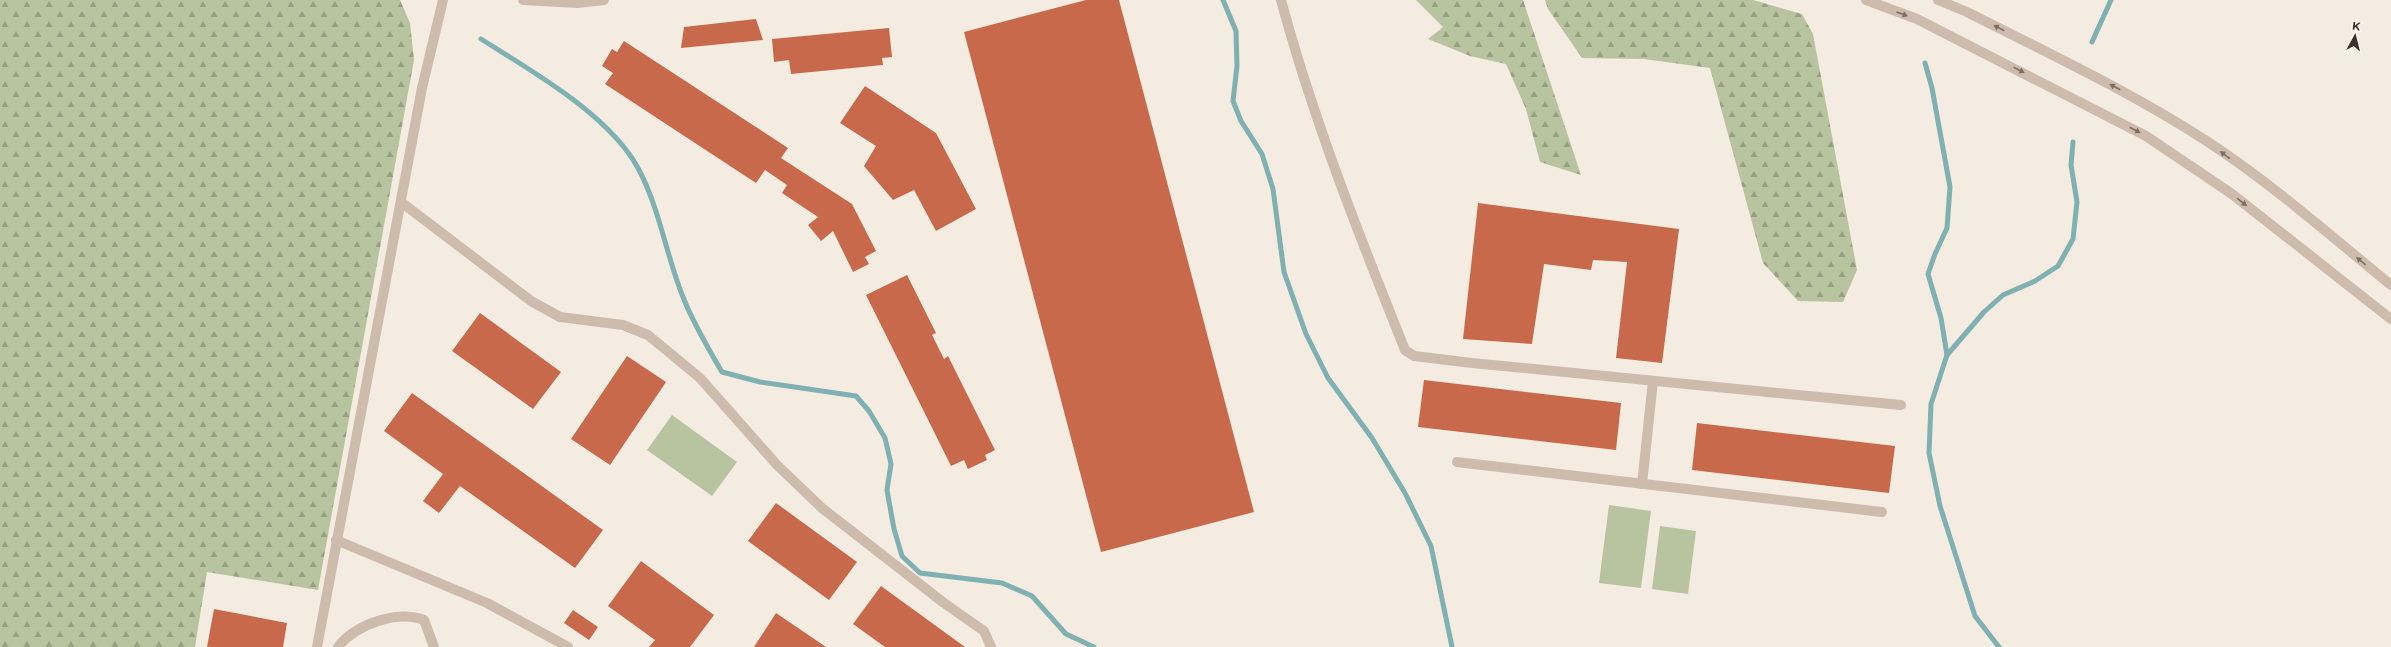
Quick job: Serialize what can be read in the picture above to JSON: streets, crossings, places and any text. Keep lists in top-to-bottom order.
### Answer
{
  "north": "top"
}
